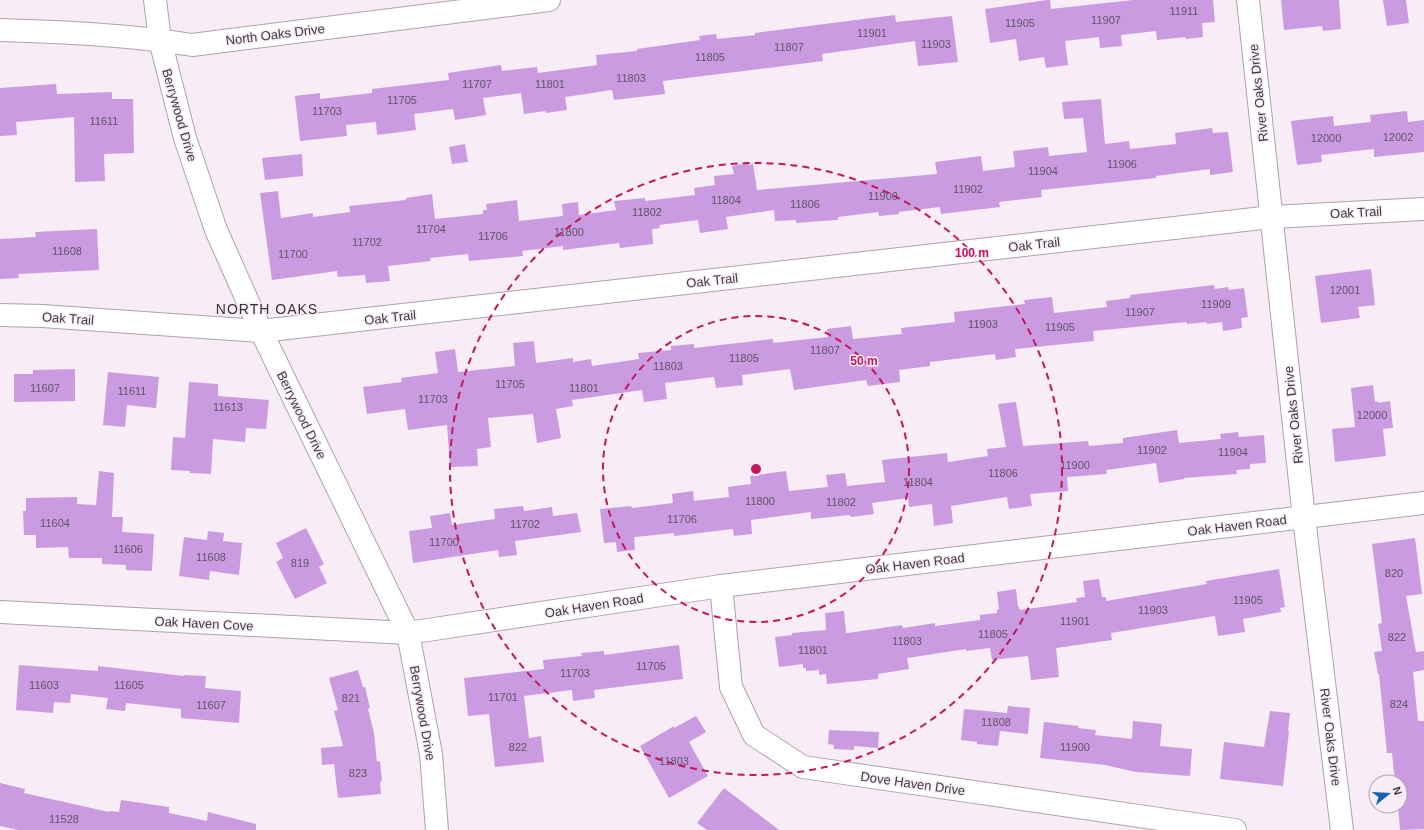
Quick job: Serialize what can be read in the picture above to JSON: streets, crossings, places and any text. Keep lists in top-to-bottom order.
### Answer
{
  "streets": {
    "street": [
      "North Oaks Drive",
      "River Oaks Drive",
      "Berrywood Drive",
      "Oak Trail",
      "Oak Haven Road",
      "Oak Haven Cove",
      "Dove Haven Drive"
    ]
  },
  "crossings": [
    ["North Oaks Drive", "Berrywood Drive"],
    ["River Oaks Drive", "Oak Trail"],
    ["River Oaks Drive", "Oak Haven Road"],
    ["Berrywood Drive", "Oak Trail"],
    ["Berrywood Drive", "Oak Haven Road"],
    ["Berrywood Drive", "Oak Haven Cove"],
    ["Oak Haven Road", "Oak Haven Cove"],
    ["Oak Haven Road", "Dove Haven Drive"]
  ],
  "districts": ["NORTH OAKS"],
  "house_numbers": [
    "11911",
    "11907",
    "11905",
    "11901",
    "11903",
    "11807",
    "11805",
    "11803",
    "11707",
    "11801",
    "11705",
    "11703",
    "11611",
    "12002",
    "12000",
    "11906",
    "11904",
    "11902",
    "11900",
    "11804",
    "11806",
    "11802",
    "11704",
    "11800",
    "11706",
    "11702",
    "11608",
    "11700",
    "12001",
    "11909",
    "11907",
    "11903",
    "11905",
    "11807",
    "11805",
    "11803",
    "11705",
    "11607",
    "11801",
    "11611",
    "11703",
    "11613",
    "12000",
    "11902",
    "11904",
    "11900",
    "11806",
    "11804",
    "11800",
    "11802",
    "11706",
    "11604",
    "11702",
    "11700",
    "11606",
    "11608",
    "819",
    "820",
    "11905",
    "11903",
    "11901",
    "11805",
    "822",
    "11803",
    "11801",
    "11705",
    "11703",
    "11603",
    "11605",
    "11701",
    "821",
    "824",
    "11607",
    "11808",
    "822",
    "11900",
    "11803",
    "823",
    "11528"
  ],
  "north": "right",
  "rings": ["100 m", "50 m"]
}
